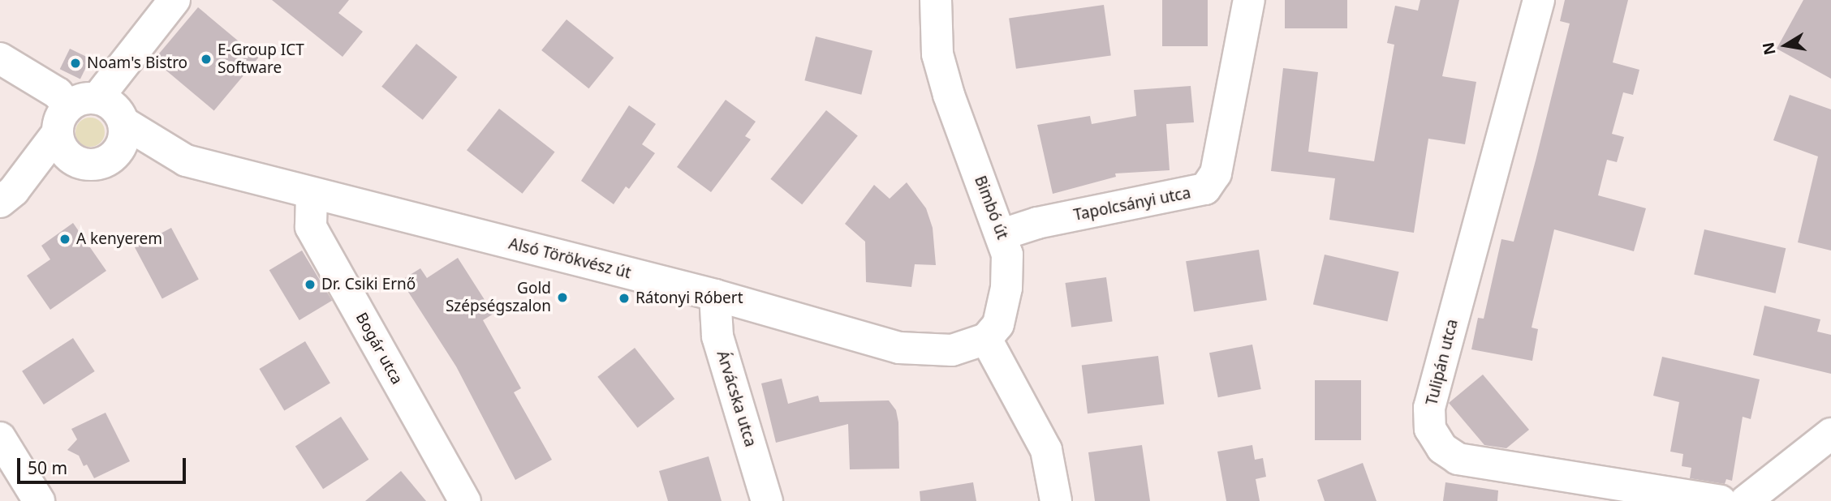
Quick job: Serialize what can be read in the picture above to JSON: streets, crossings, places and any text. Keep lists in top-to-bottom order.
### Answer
{
  "streets": {
    "street": [
      "Tapolcsányi utca",
      "Bimbó út",
      "Alsó Törökvész út",
      "Bogár utca",
      "Tulipán utca",
      "Árvácska utca"
    ]
  },
  "crossings": [
    ["Tapolcsányi utca", "Bimbó út"],
    ["Bimbó út", "Alsó Törökvész út"],
    ["Alsó Törökvész út", "Bogár utca"],
    ["Alsó Törökvész út", "Árvácska utca"]
  ],
  "places": [
    "E-Group ICT Software",
    "Noam's Bistro",
    "A kenyerem",
    "Dr. Csiki Ernő",
    "Gold Szépségszalon",
    "Rátonyi Róbert"
  ],
  "scale_bar": "50 m",
  "north": "left"
}
